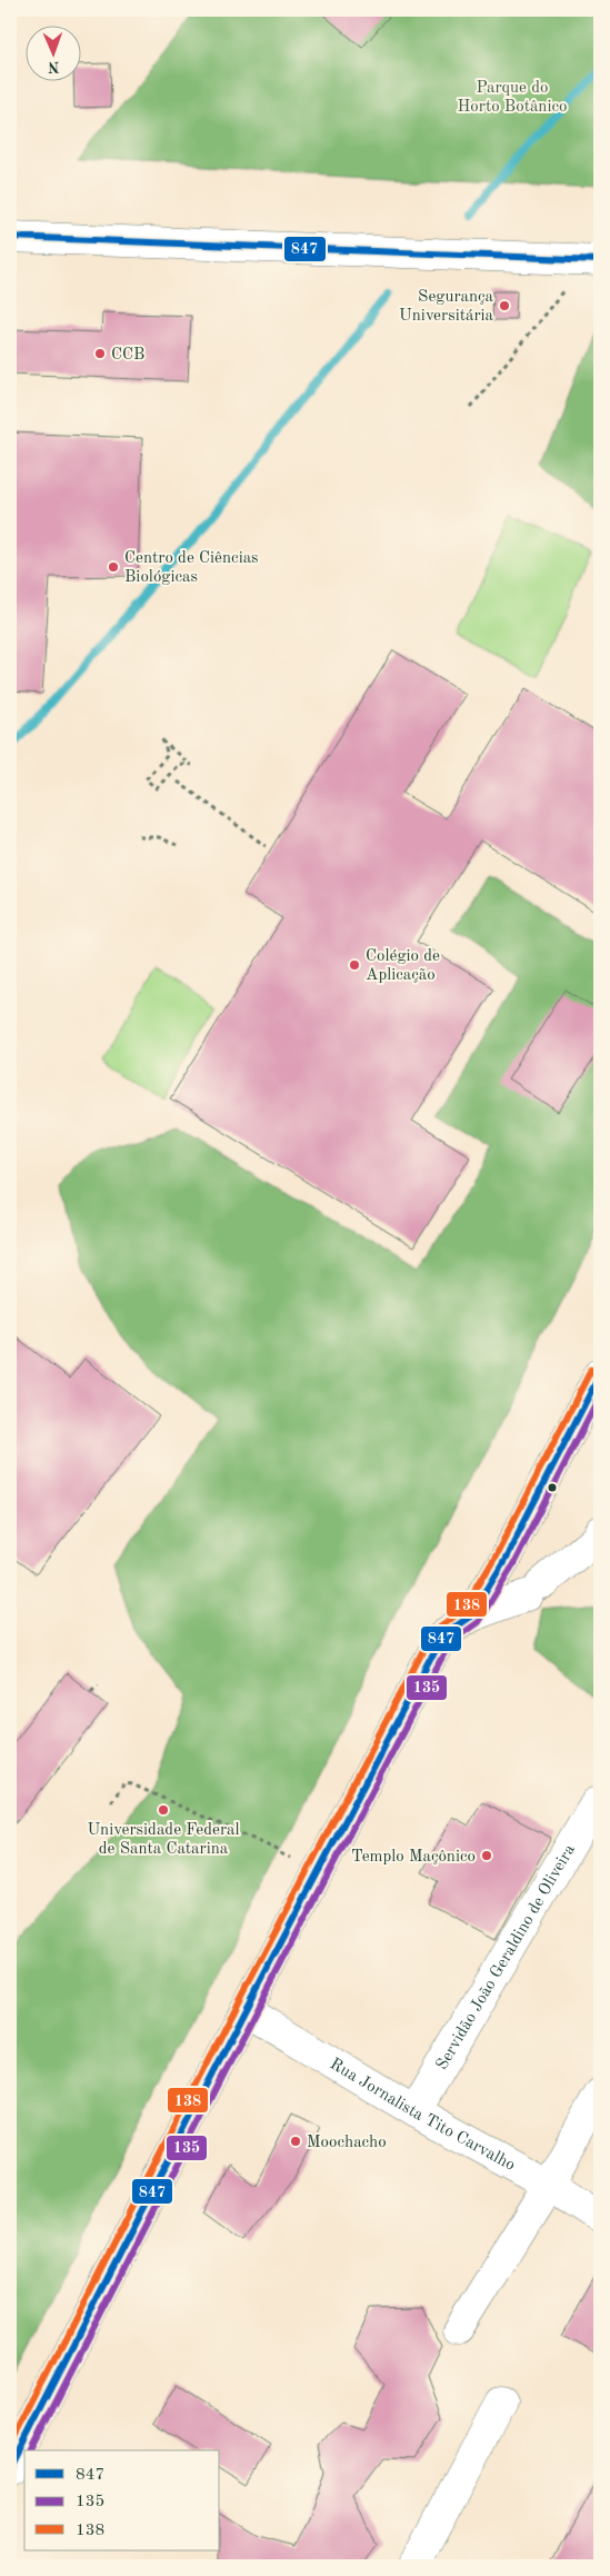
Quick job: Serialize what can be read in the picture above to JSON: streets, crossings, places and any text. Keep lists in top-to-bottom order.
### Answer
{
  "streets": {
    "street": ["Servidão João Geraldino de Oliveira", "Rua Jornalista Tito Carvalho"]
  },
  "crossings": [
    ["Servidão João Geraldino de Oliveira", "Rua Jornalista Tito Carvalho"]
  ],
  "parks": ["Parque do Horto Botânico"],
  "places": [
    "Segurança Universitária",
    "CCB",
    "Centro de Ciências Biológicas",
    "Colégio de Aplicação",
    "Universidade Federal de Santa Catarina",
    "Templo Maçônico",
    "Moochacho"
  ],
  "lines": ["transit line 847", "transit line 138", "transit line 135"],
  "legend": ["847", "135", "138"],
  "north": "bottom"
}
